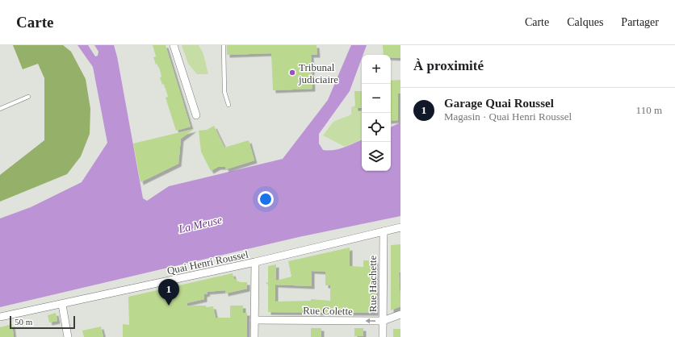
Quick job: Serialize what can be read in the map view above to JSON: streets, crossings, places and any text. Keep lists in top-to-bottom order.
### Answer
{
  "streets": {
    "street": ["Quai Henri Roussel", "Rue Hachette", "Rue Colette"]
  },
  "crossings": [
    ["Quai Henri Roussel", "Rue Hachette"],
    ["Rue Hachette", "Rue Colette"]
  ],
  "one_way": ["Rue Colette"],
  "water": ["La Meuse"],
  "places": ["Tribunal judiciaire"],
  "scale_bar": "50 m",
  "page": {
    "header": "Carte",
    "nav": ["Carte", "Calques", "Partager"],
    "heading": "À proximité",
    "map_buttons": ["+", "−"],
    "list": [
      {
        "mark": "1",
        "name": "Garage Quai Roussel",
        "note": "Magasin · Quai Henri Roussel",
        "value": "110 m"
      }
    ],
    "pins": "1",
    "scale": "50 m"
  }
}
